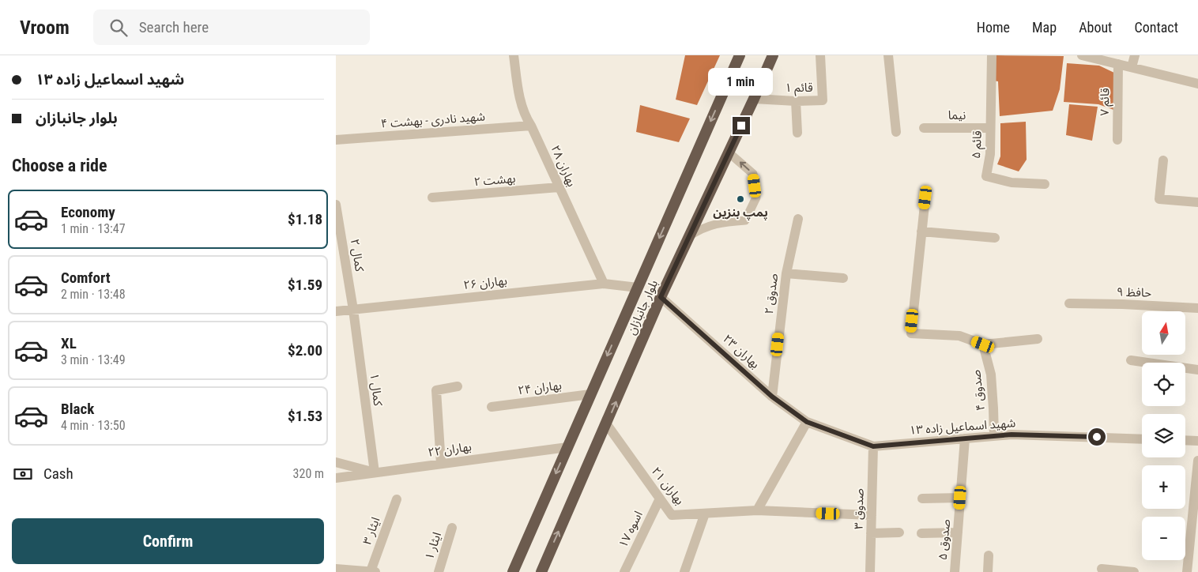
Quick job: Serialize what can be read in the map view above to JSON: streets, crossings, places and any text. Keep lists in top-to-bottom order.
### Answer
{
  "streets": {
    "highway": ["بلوار جانبازان"],
    "street": [
      "قائم ۱",
      "قائم ۷",
      "نیما",
      "شهید نادری - بهشت ۴",
      "قائم ۵",
      "بهاران ۲۸",
      "بهشت ۲",
      "کمال ۲",
      "بهاران ۲۶",
      "حافظ ۹",
      "صدوق ۲",
      "بهاران ۲۳",
      "بهاران ۲۴",
      "کمال ۱",
      "صدوق ۴",
      "شهید اسماعیل زاده ۱۳",
      "بهاران ۲۲",
      "بهاران ۲۱",
      "صدوق ۳",
      "اسوه ۱۷",
      "ایثار ۳",
      "صدوق ۵",
      "ایثار ۱"
    ]
  },
  "crossings": [
    ["قائم ۱", "بلوار جانبازان"],
    ["نیما", "قائم ۵"],
    ["شهید نادری - بهشت ۴", "بهاران ۲۸"],
    ["بهاران ۲۸", "بهشت ۲"],
    ["بهاران ۲۸", "بهاران ۲۶"],
    ["کمال ۲", "بهاران ۲۶"],
    ["کمال ۲", "کمال ۱"],
    ["بهاران ۲۶", "بلوار جانبازان"],
    ["بهاران ۲۶", "کمال ۱"],
    ["صدوق ۲", "بهاران ۲۳"],
    ["بلوار جانبازان", "بهاران ۲۳"],
    ["بلوار جانبازان", "بهاران ۲۴"],
    ["بلوار جانبازان", "بهاران ۲۲"],
    ["بلوار جانبازان", "بهاران ۲۱"],
    ["بهاران ۲۳", "شهید اسماعیل زاده ۱۳"],
    ["کمال ۱", "بهاران ۲۲"],
    ["صدوق ۴", "شهید اسماعیل زاده ۱۳"],
    ["شهید اسماعیل زاده ۱۳", "صدوق ۳"],
    ["شهید اسماعیل زاده ۱۳", "صدوق ۵"],
    ["بهاران ۲۱", "صدوق ۳"],
    ["بهاران ۲۱", "اسوه ۱۷"]
  ],
  "places": ["پمپ بنزین"],
  "north": "top",
  "page": {
    "header": "Vroom",
    "search": "Search here",
    "nav": [
      "Home",
      "Map",
      "About",
      "Contact"
    ],
    "banner": ["شهید اسماعیل زاده ۱۳", "بلوار جانبازان"],
    "bubble": "1 min",
    "heading": "Choose a ride",
    "list": [
      {
        "name": "Economy",
        "note": "1 min · 13:47",
        "value": "$1.18"
      },
      {
        "name": "Comfort",
        "note": "2 min · 13:48",
        "value": "$1.59"
      },
      {
        "name": "XL",
        "note": "3 min · 13:49",
        "value": "$2.00"
      },
      {
        "name": "Black",
        "note": "4 min · 13:50",
        "value": "$1.53"
      }
    ],
    "map_buttons": ["+", "−"],
    "pay": ["Cash", "320 m"],
    "buttons": "Confirm"
  }
}
